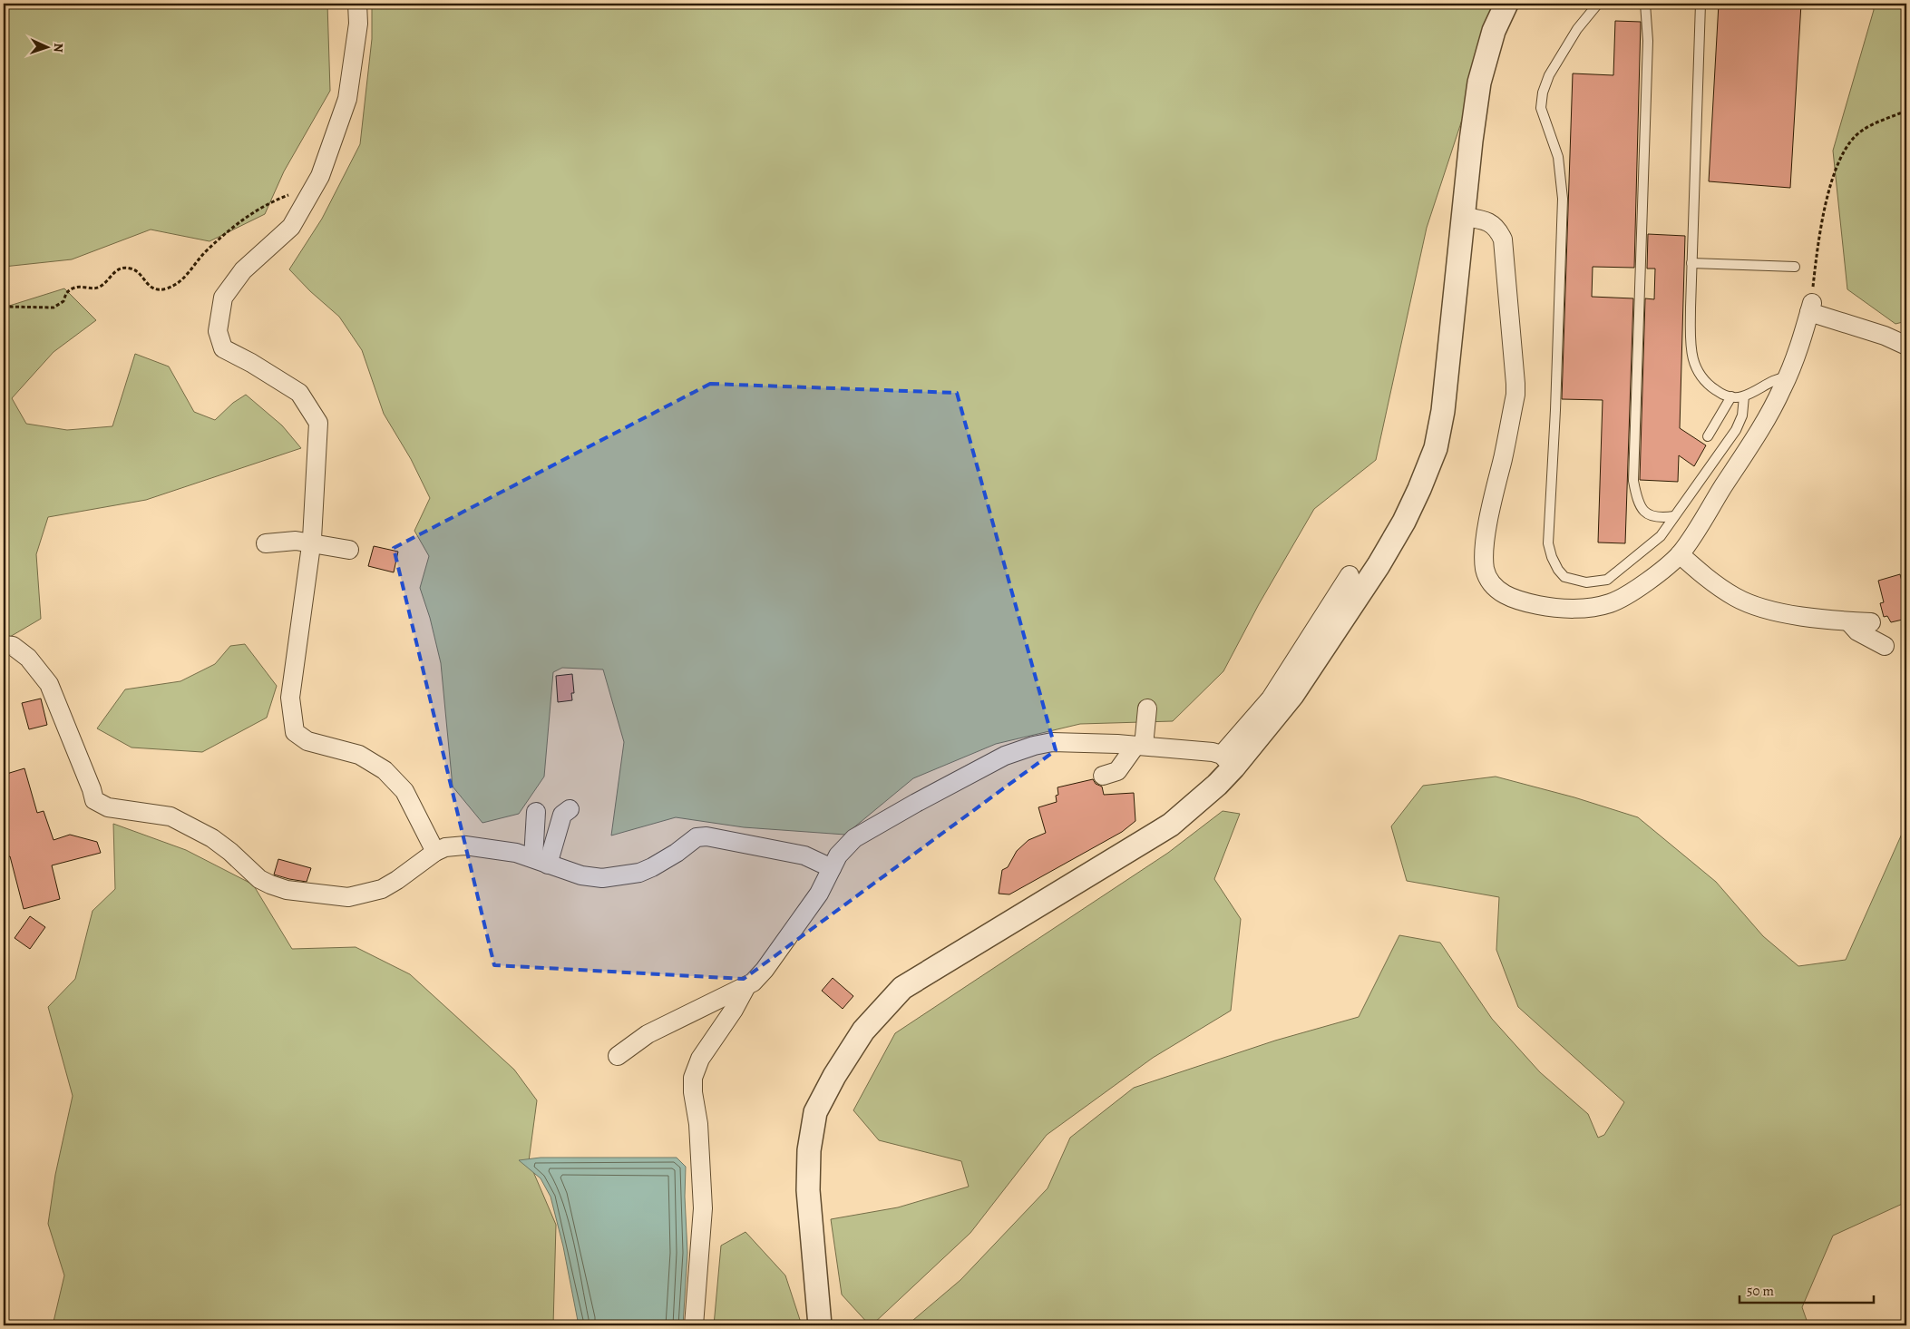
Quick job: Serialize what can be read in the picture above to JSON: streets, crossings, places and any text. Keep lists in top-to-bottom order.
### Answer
{
  "scale_bar": "50 m",
  "north": "right"
}
